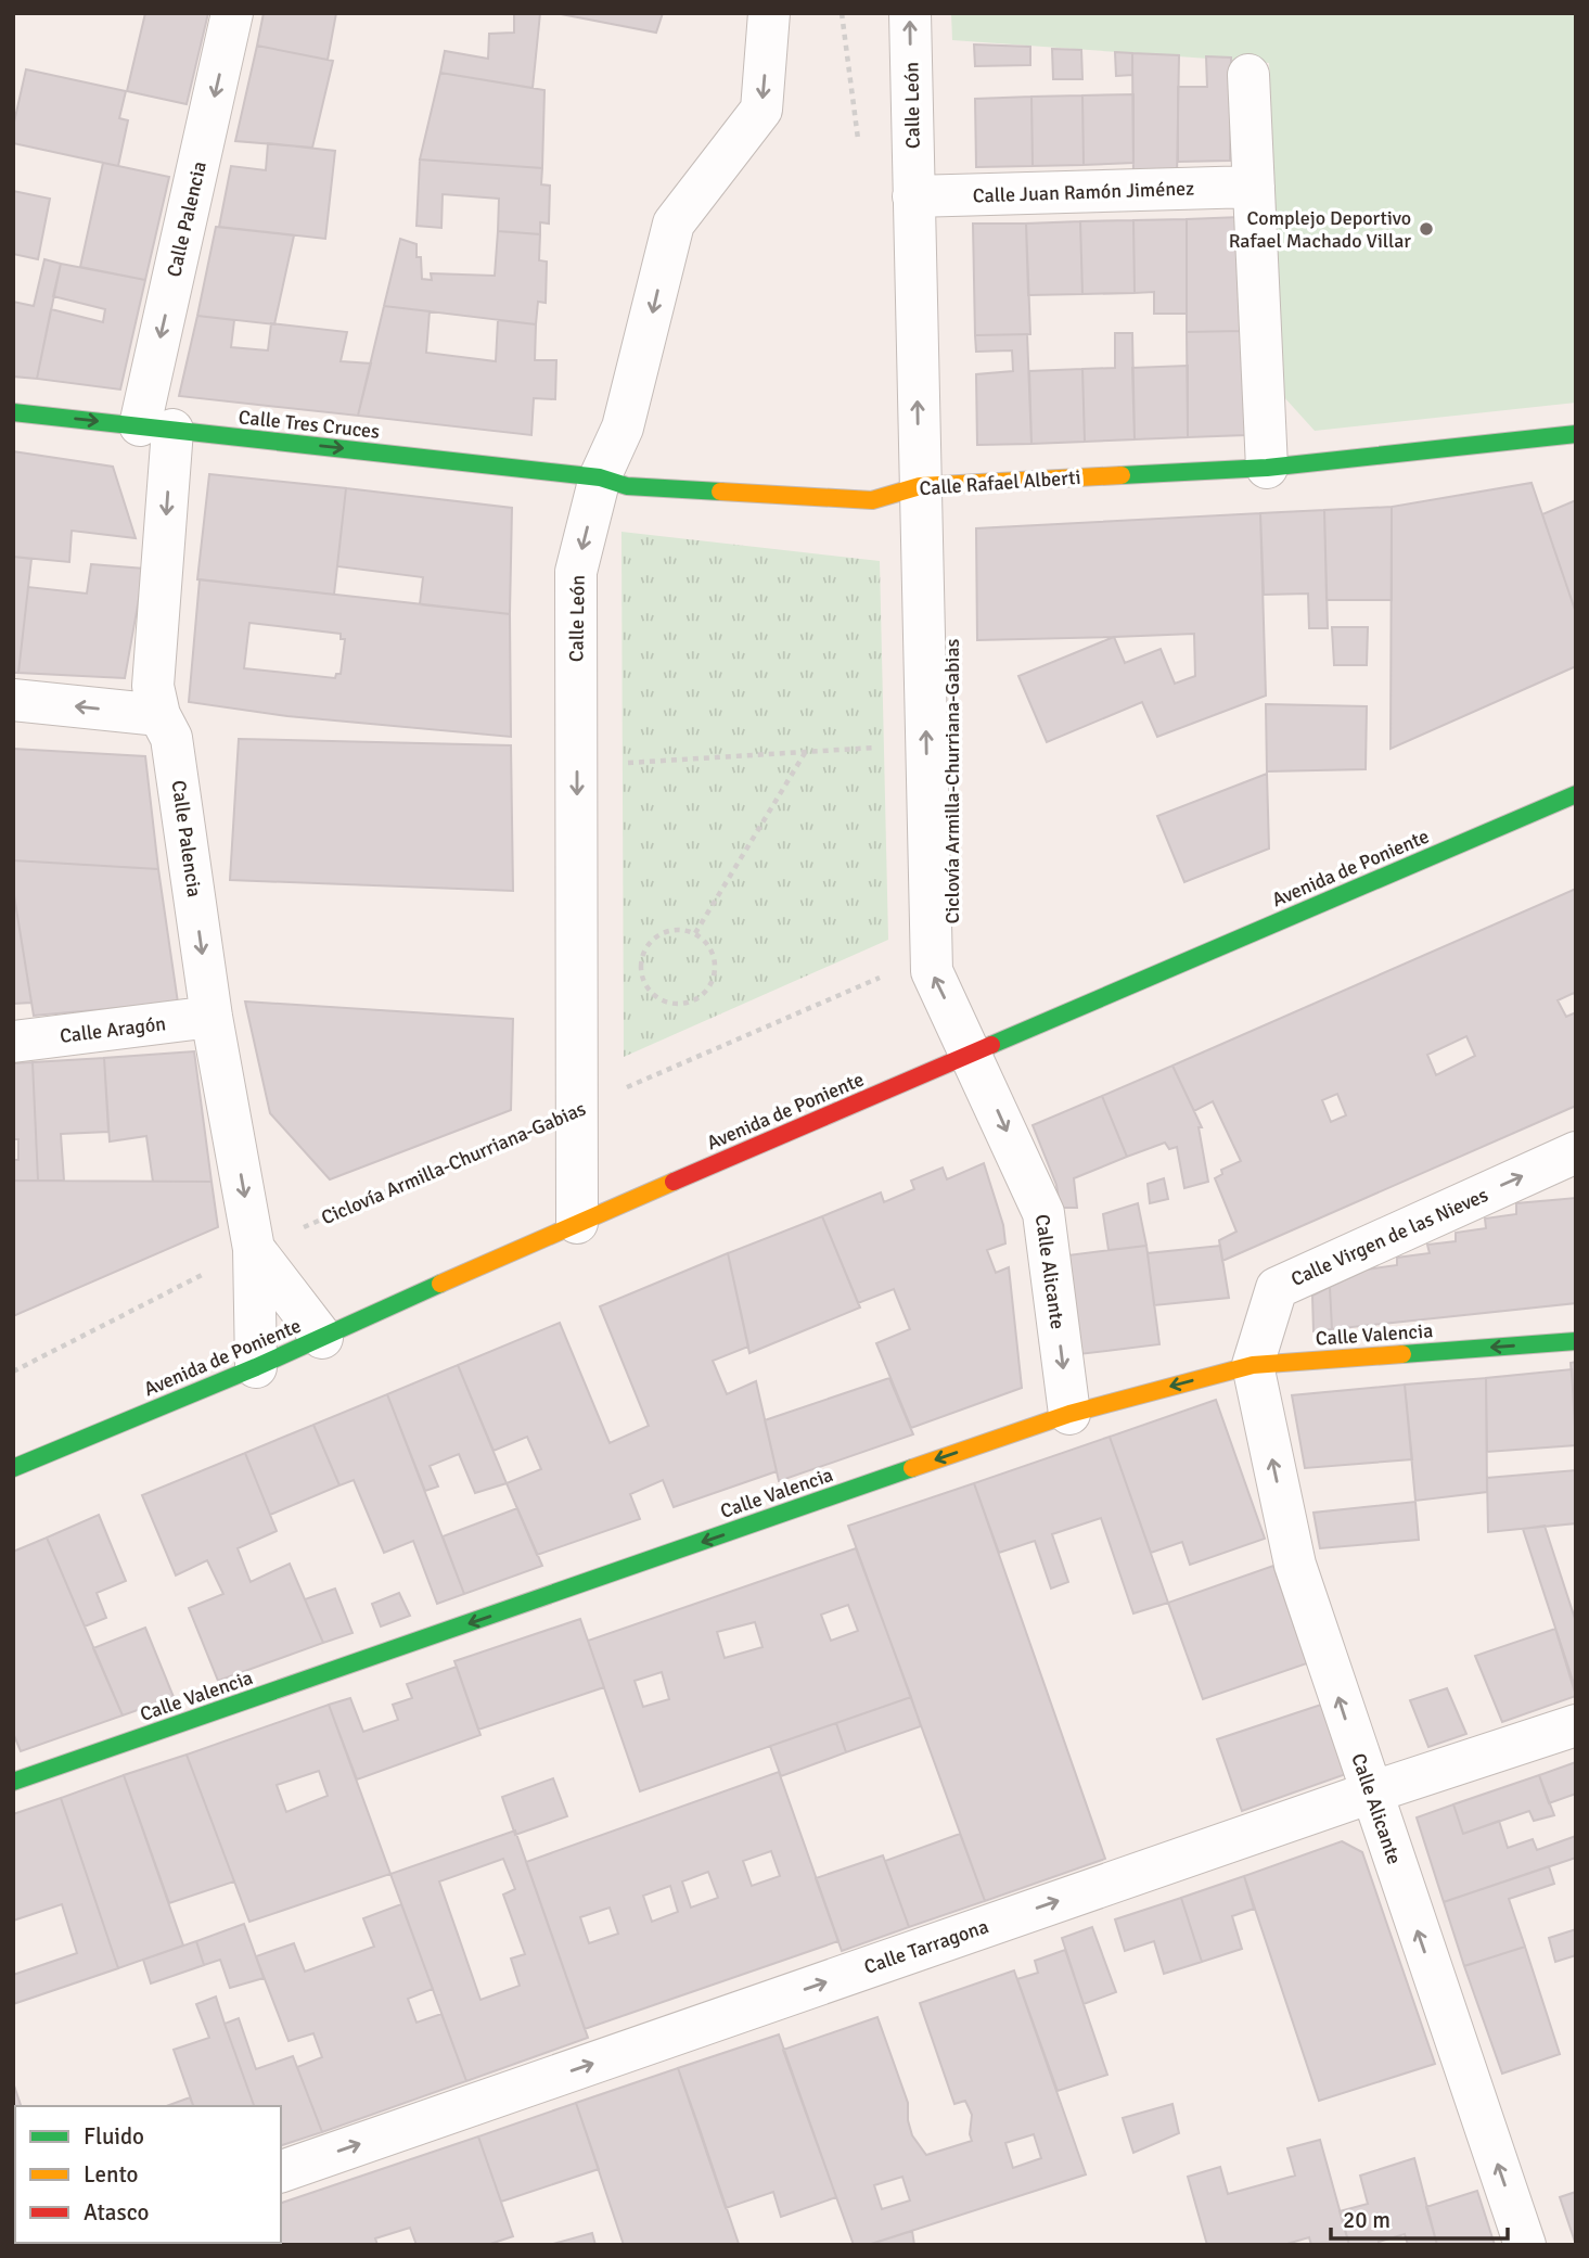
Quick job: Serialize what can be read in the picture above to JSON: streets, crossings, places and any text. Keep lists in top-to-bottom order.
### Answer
{
  "streets": {
    "street": [
      "Calle León",
      "Calle Juan Ramón Jiménez",
      "Calle Palencia",
      "Calle Tres Cruces",
      "Calle Rafael Alberti",
      "Avenida de Poniente",
      "Calle Aragón",
      "Calle Virgen de las Nieves",
      "Calle Alicante",
      "Calle Valencia",
      "Calle Tarragona"
    ],
    "path": ["Ciclovía Armilla-Churriana-Gabias"]
  },
  "crossings": [
    ["Calle León", "Calle Juan Ramón Jiménez"],
    ["Calle León", "Calle Tres Cruces"],
    ["Calle León", "Calle Rafael Alberti"],
    ["Calle León", "Ciclovía Armilla-Churriana-Gabias"],
    ["Calle León", "Avenida de Poniente"],
    ["Calle León", "Calle Alicante"],
    ["Calle Palencia", "Calle Tres Cruces"],
    ["Calle Palencia", "Ciclovía Armilla-Churriana-Gabias"],
    ["Calle Palencia", "Avenida de Poniente"],
    ["Calle Palencia", "Calle Aragón"],
    ["Calle Tres Cruces", "Calle Rafael Alberti"],
    ["Avenida de Poniente", "Calle Alicante"],
    ["Calle Virgen de las Nieves", "Calle Alicante"],
    ["Calle Virgen de las Nieves", "Calle Valencia"],
    ["Calle Alicante", "Calle Valencia"],
    ["Calle Alicante", "Calle Tarragona"]
  ],
  "one_way": [
    "Calle Palencia",
    "Calle Tres Cruces",
    "Calle Virgen de las Nieves",
    "Calle Valencia",
    "Calle Tarragona"
  ],
  "places": ["Complejo Deportivo Rafael Machado Villar"],
  "legend": ["Fluido", "Lento", "Atasco"],
  "scale_bar": "20 m"
}
